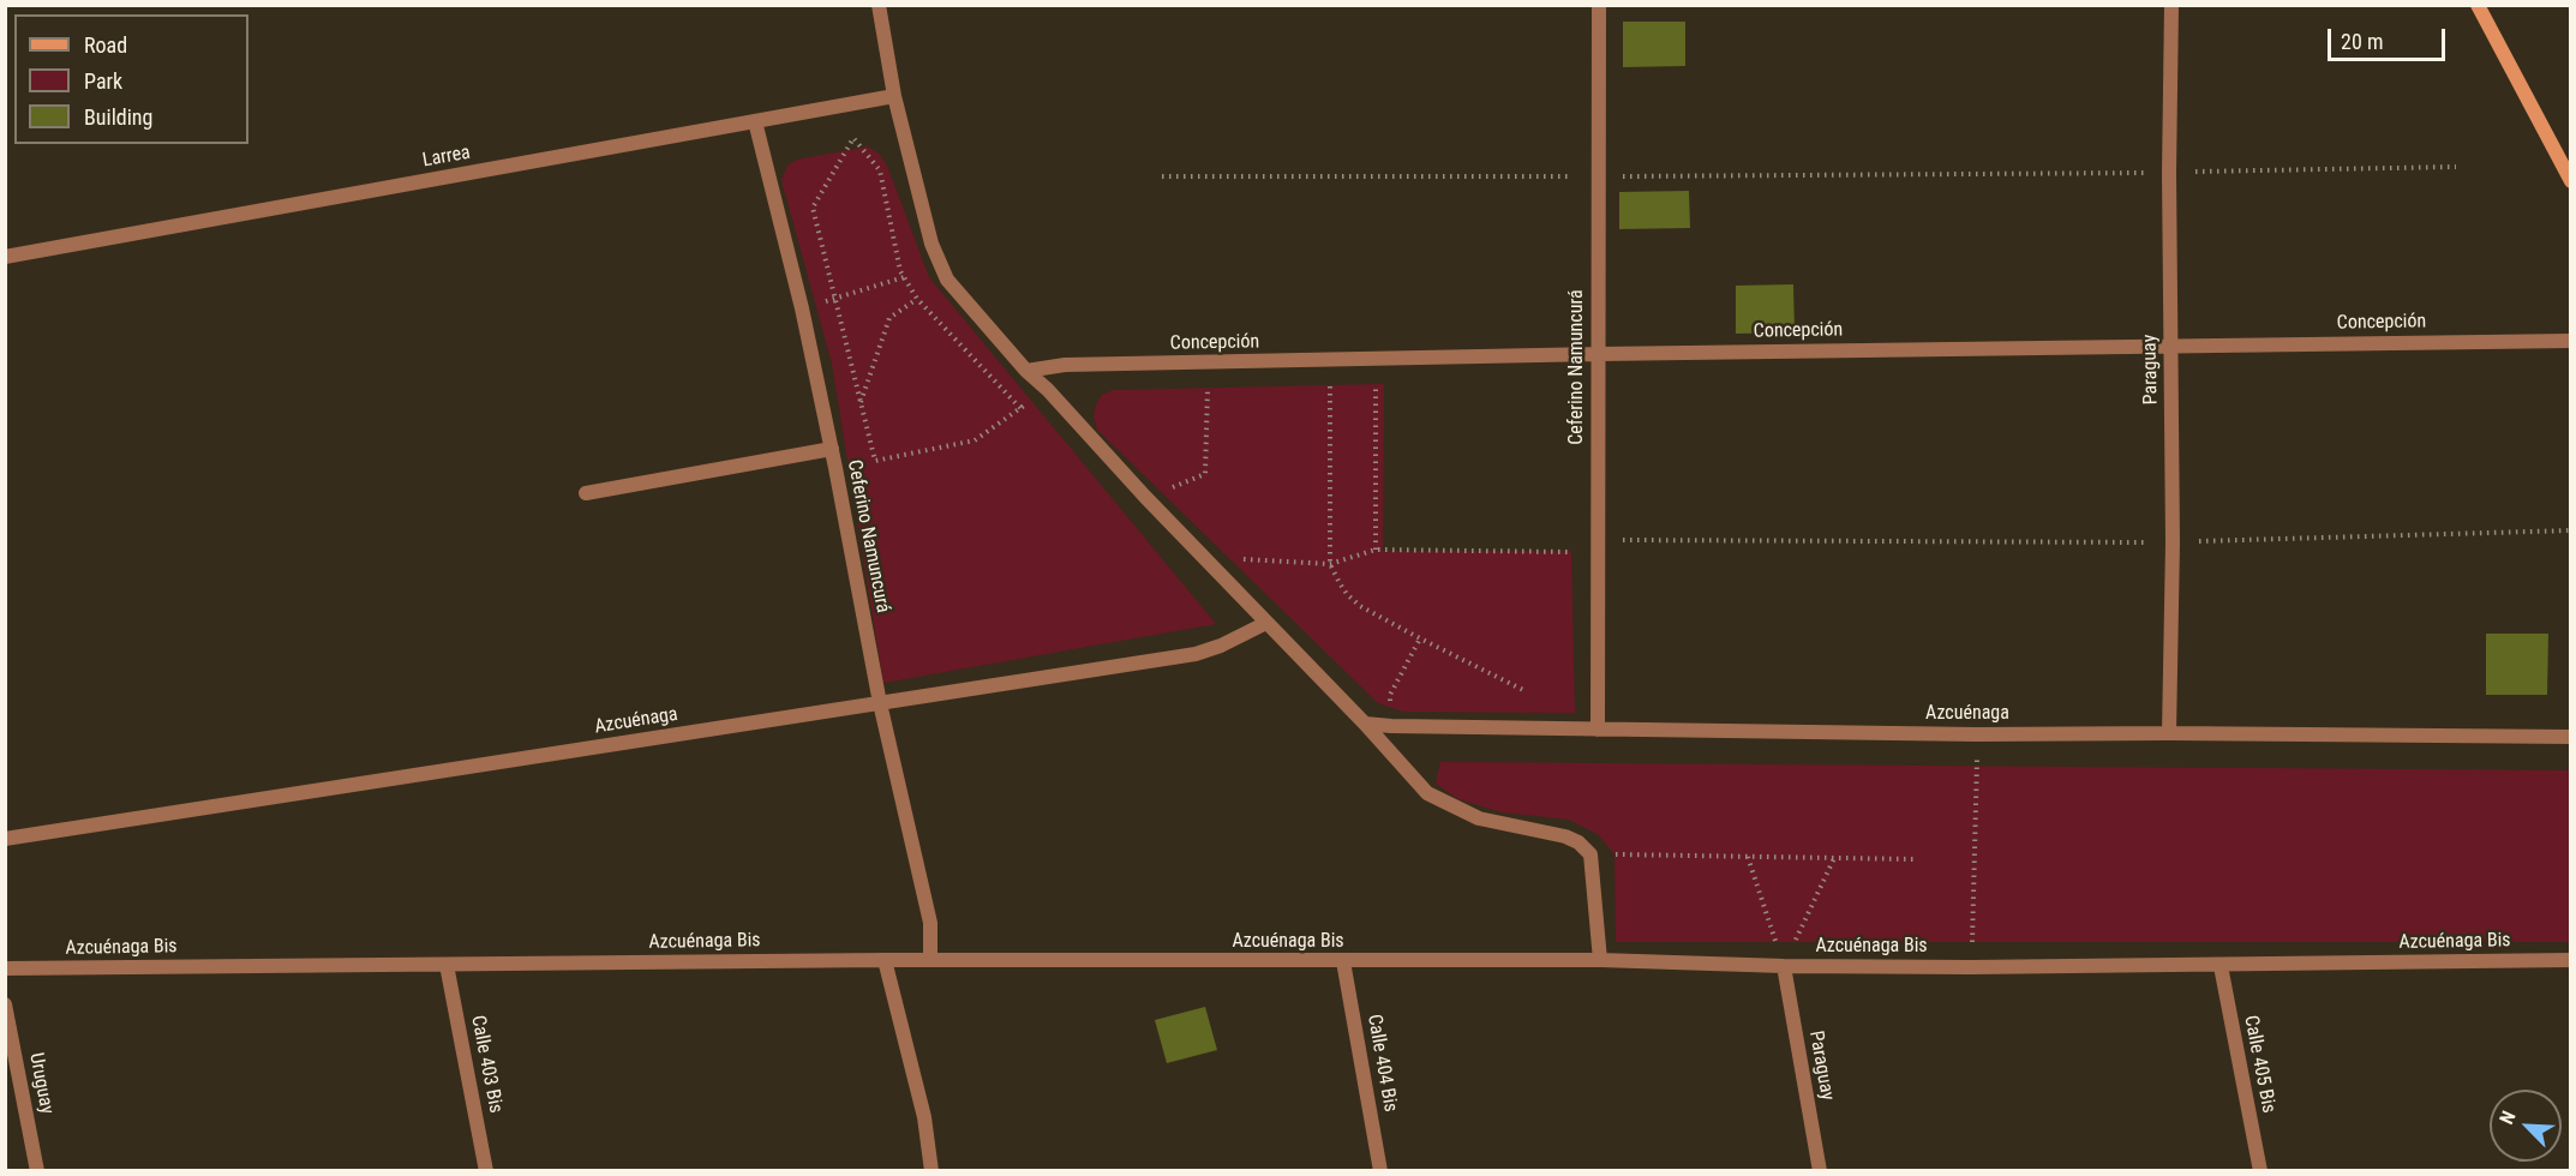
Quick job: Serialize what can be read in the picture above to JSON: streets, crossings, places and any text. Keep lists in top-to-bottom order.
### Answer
{
  "streets": {
    "street": [
      "Larrea",
      "Concepción",
      "Ceferino Namuncurá",
      "Paraguay",
      "Azcuénaga",
      "Azcuénaga Bis",
      "Calle 404 Bis",
      "Calle 403 Bis",
      "Calle 405 Bis",
      "Uruguay"
    ]
  },
  "crossings": [
    ["Larrea", "Ceferino Namuncurá"],
    ["Concepción", "Ceferino Namuncurá"],
    ["Concepción", "Paraguay"],
    ["Ceferino Namuncurá", "Azcuénaga"],
    ["Ceferino Namuncurá", "Azcuénaga Bis"],
    ["Paraguay", "Azcuénaga"],
    ["Paraguay", "Azcuénaga Bis"],
    ["Azcuénaga Bis", "Calle 404 Bis"],
    ["Azcuénaga Bis", "Calle 403 Bis"],
    ["Azcuénaga Bis", "Calle 405 Bis"]
  ],
  "legend": ["Road", "Park", "Building"],
  "scale_bar": "20 m",
  "north": "top left"
}
